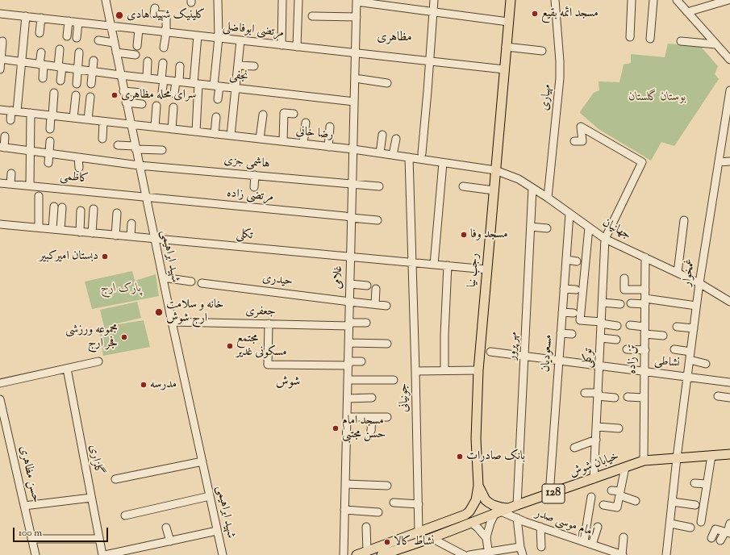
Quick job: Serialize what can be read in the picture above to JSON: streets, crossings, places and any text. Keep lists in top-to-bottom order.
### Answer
{
  "streets": {
    "main road": ["رجب نیا", "خیابان شوش", "128"],
    "street": [
      "مرتضی ابوفاضلی",
      "نجفی",
      "مهیاری",
      "رضا خانی",
      "هاشمی جزی",
      "کاظمی",
      "مرتضی زاده",
      "جهانیان",
      "تکلی",
      "شهید ابراهیمی",
      "غمخوار",
      "غلامی",
      "حیدری",
      "جعفری",
      "مهر پرور",
      "مسعودیان",
      "توکلی",
      "تن زاده",
      "نشاطی",
      "جونیانی",
      "گلزاری",
      "حسن مظاهری",
      "امام موسی صدر"
    ]
  },
  "crossings": [
    ["مرتضی ابوفاضلی", "شهید ابراهیمی"],
    ["مرتضی ابوفاضلی", "رجب نیا"],
    ["مرتضی ابوفاضلی", "غلامی"],
    ["نجفی", "شهید ابراهیمی"],
    ["نجفی", "غلامی"],
    ["مهیاری", "جهانیان"],
    ["رضا خانی", "جهانیان"],
    ["رضا خانی", "شهید ابراهیمی"],
    ["رضا خانی", "رجب نیا"],
    ["رضا خانی", "غلامی"],
    ["رضا خانی", "جونیانی"],
    ["هاشمی جزی", "شهید ابراهیمی"],
    ["هاشمی جزی", "غلامی"],
    ["کاظمی", "مرتضی زاده"],
    ["کاظمی", "شهید ابراهیمی"],
    ["مرتضی زاده", "شهید ابراهیمی"],
    ["مرتضی زاده", "غلامی"],
    ["جهانیان", "رجب نیا"],
    ["جهانیان", "غمخوار"],
    ["جهانیان", "مهر پرور"],
    ["جهانیان", "مسعودیان"],
    ["جهانیان", "توکلی"],
    ["جهانیان", "تن زاده"],
    ["تکلی", "شهید ابراهیمی"],
    ["تکلی", "رجب نیا"],
    ["تکلی", "غلامی"],
    ["تکلی", "جونیانی"],
    ["شهید ابراهیمی", "جعفری"],
    ["رجب نیا", "مهر پرور"],
    ["رجب نیا", "خیابان شوش"],
    ["رجب نیا", "امام موسی صدر"],
    ["غمخوار", "نشاطی"],
    ["غمخوار", "خیابان شوش"],
    ["غلامی", "حیدری"],
    ["غلامی", "جعفری"],
    ["مهر پرور", "نشاطی"],
    ["مهر پرور", "خیابان شوش"],
    ["مهر پرور", "امام موسی صدر"],
    ["مسعودیان", "نشاطی"],
    ["مسعودیان", "خیابان شوش"],
    ["توکلی", "نشاطی"],
    ["توکلی", "خیابان شوش"],
    ["تن زاده", "نشاطی"],
    ["تن زاده", "خیابان شوش"],
    ["خیابان شوش", "امام موسی صدر"]
  ],
  "districts": ["مظاهری", "شوش"],
  "parks": ["بوستان گلستان", "پارک ارج"],
  "places": [
    "مسجد ائمه بقیع",
    "کلینیک شهید هادی",
    "سرای محله مظاهری",
    "مسجد وفا",
    "دبستان امیرکبیر",
    "خانه و سلامت ارج شوش",
    "مجموعه ورزشی فجر ارج",
    "مجتمع مسکونی غدیر",
    "مدرسه",
    "مسجد امام حسن مجتبی",
    "بانک صادرات",
    "نشاط کالا"
  ],
  "scale_bar": "100 m"
}
